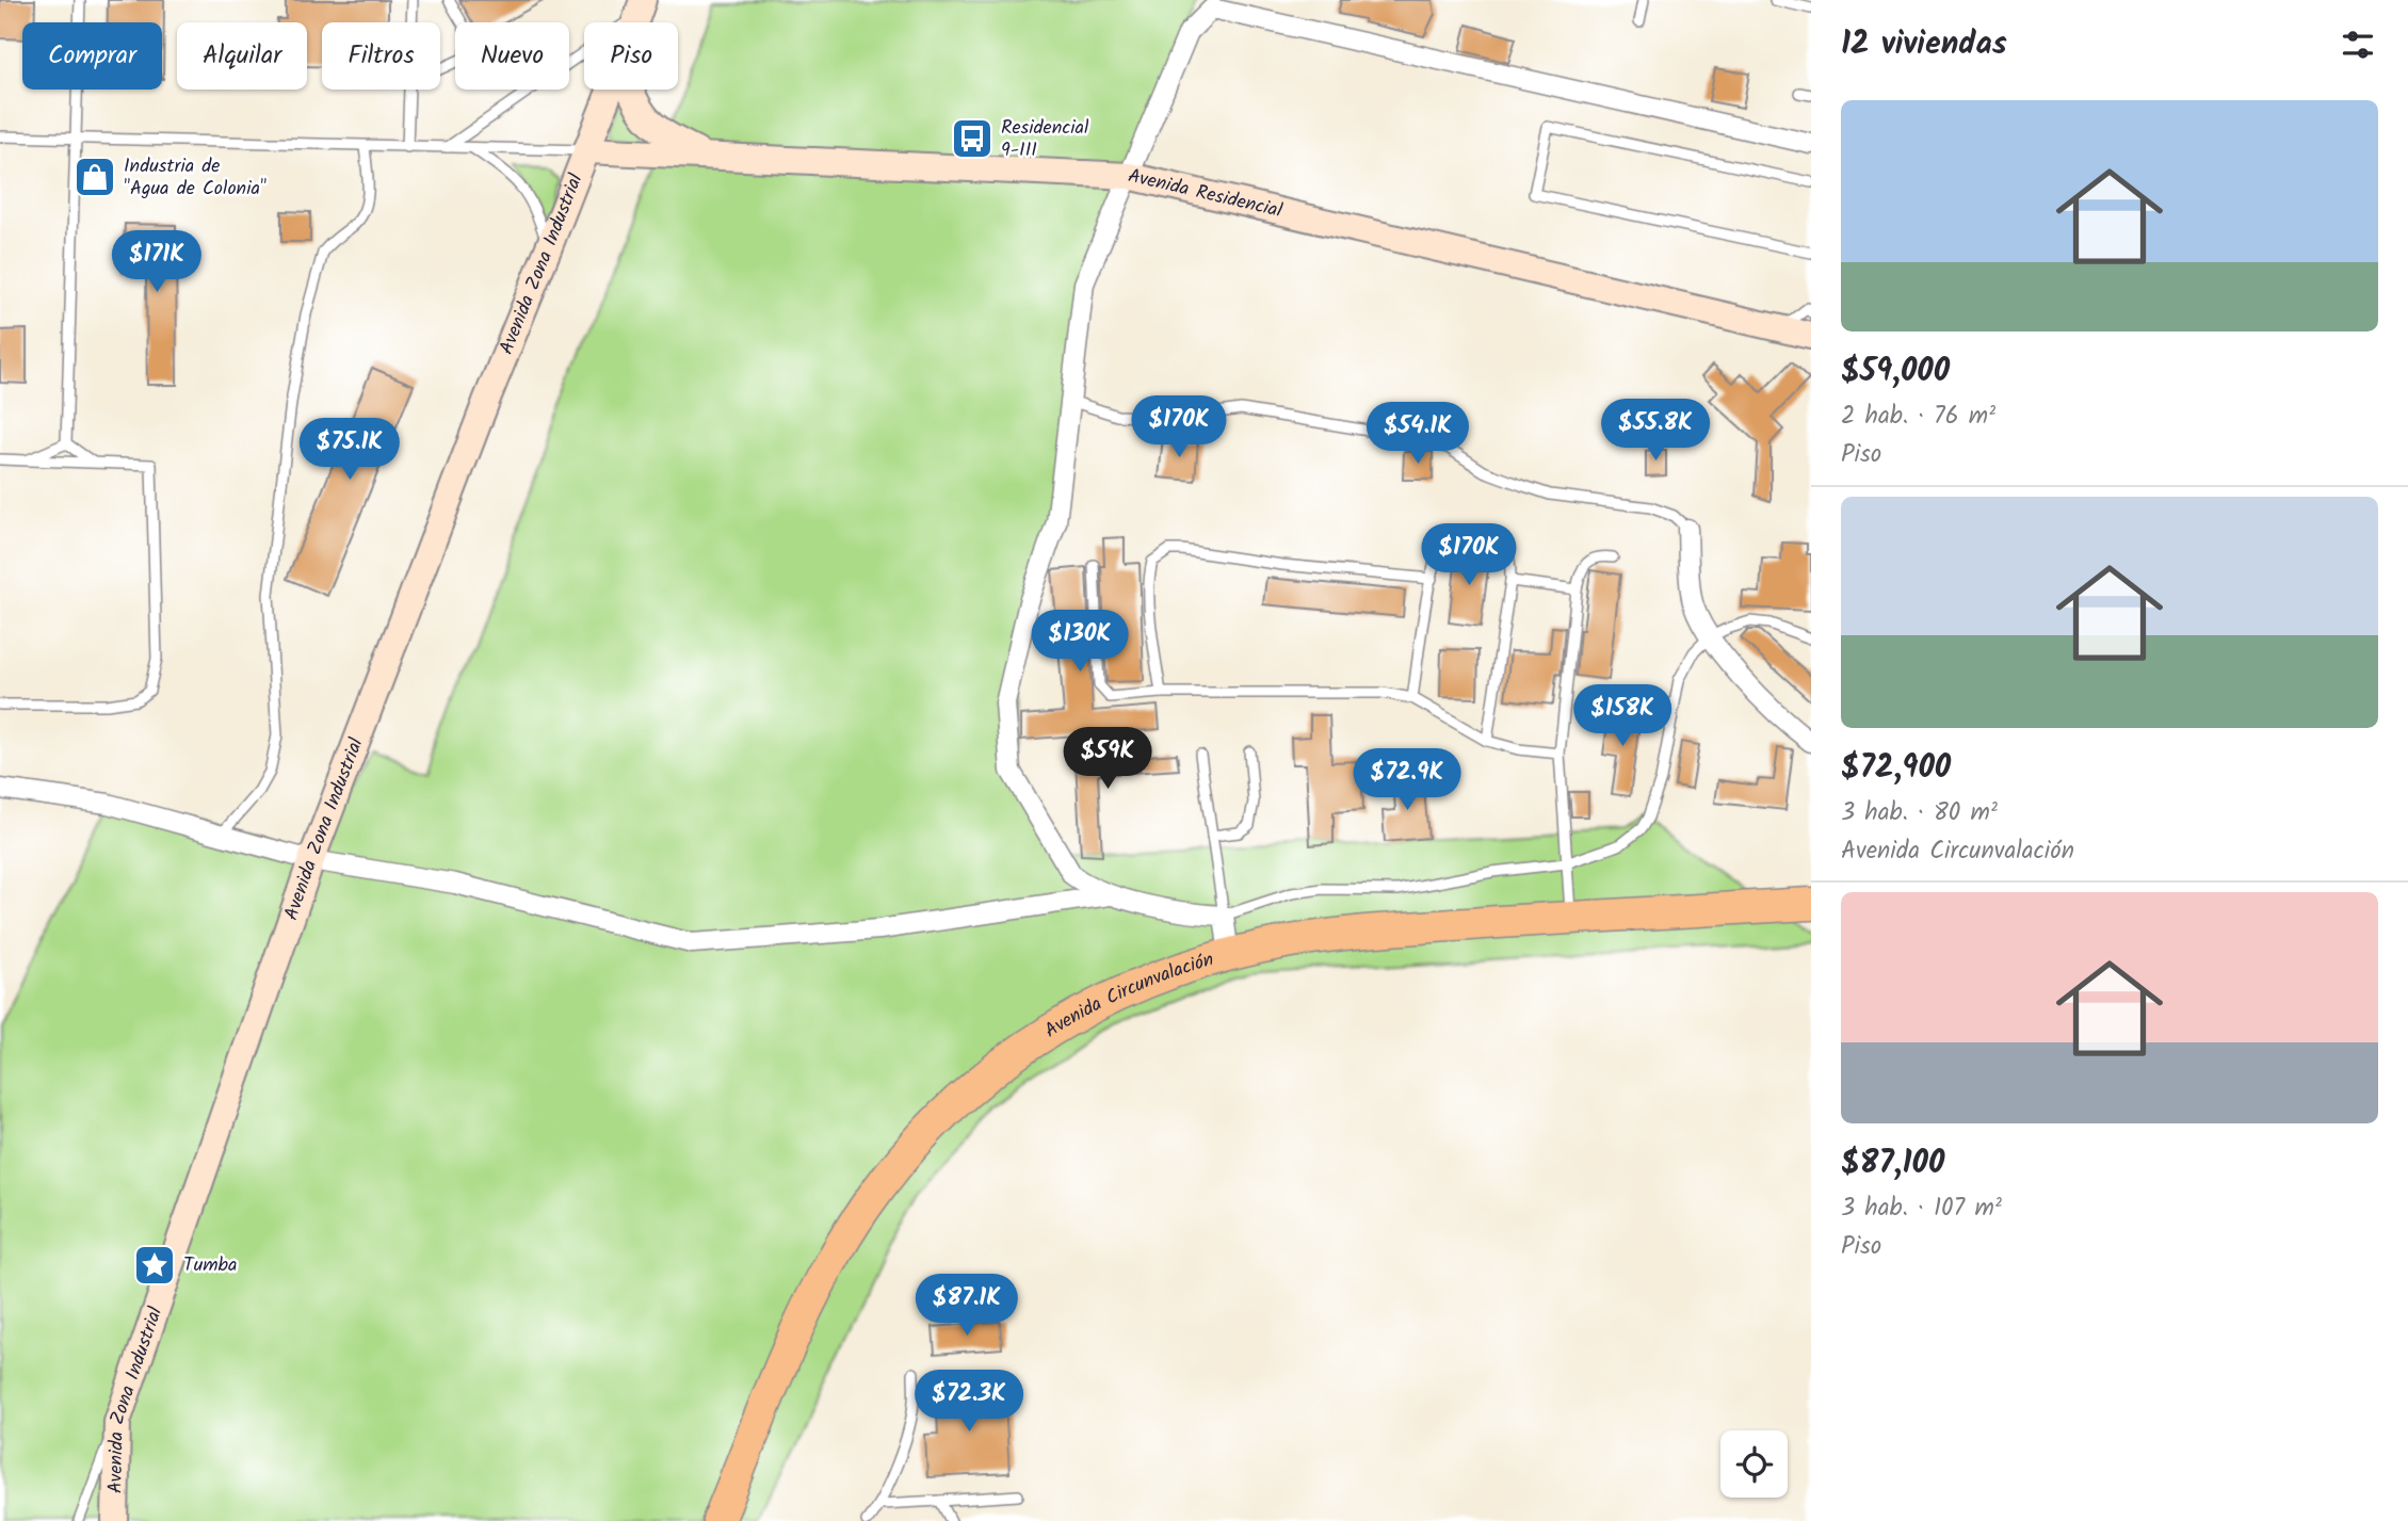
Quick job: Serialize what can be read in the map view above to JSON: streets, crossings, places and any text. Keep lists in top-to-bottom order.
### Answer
{
  "streets": {
    "highway": ["Avenida Circunvalación"],
    "main road": ["Avenida Residencial", "Avenida Zona Industrial"]
  },
  "crossings": [
    ["Avenida Residencial", "Avenida Zona Industrial"]
  ],
  "places": {
    "bus stop": ["Residencial 9-III"],
    "shop": ["Industria de \"Agua de Colonia\""],
    "place": ["Tumba"]
  },
  "page": {
    "heading": "12 viviendas",
    "chip": [
      "Comprar",
      "Alquilar",
      "Filtros",
      "Nuevo",
      "Piso"
    ],
    "list": [
      {
        "name": "$59,000",
        "note": "2 hab. · 76 m² · Piso"
      },
      {
        "name": "$72,900",
        "note": "3 hab. · 80 m² · Avenida Circunvalación"
      },
      {
        "name": "$87,100",
        "note": "3 hab. · 107 m² · Piso"
      }
    ],
    "price": [
      "$171K",
      "$170K",
      "$55.8K",
      "$54.1K",
      "$75.1K",
      "$170K",
      "$130K",
      "$158K",
      "$59K",
      "$72.9K",
      "$87.1K",
      "$72.3K"
    ]
  }
}
